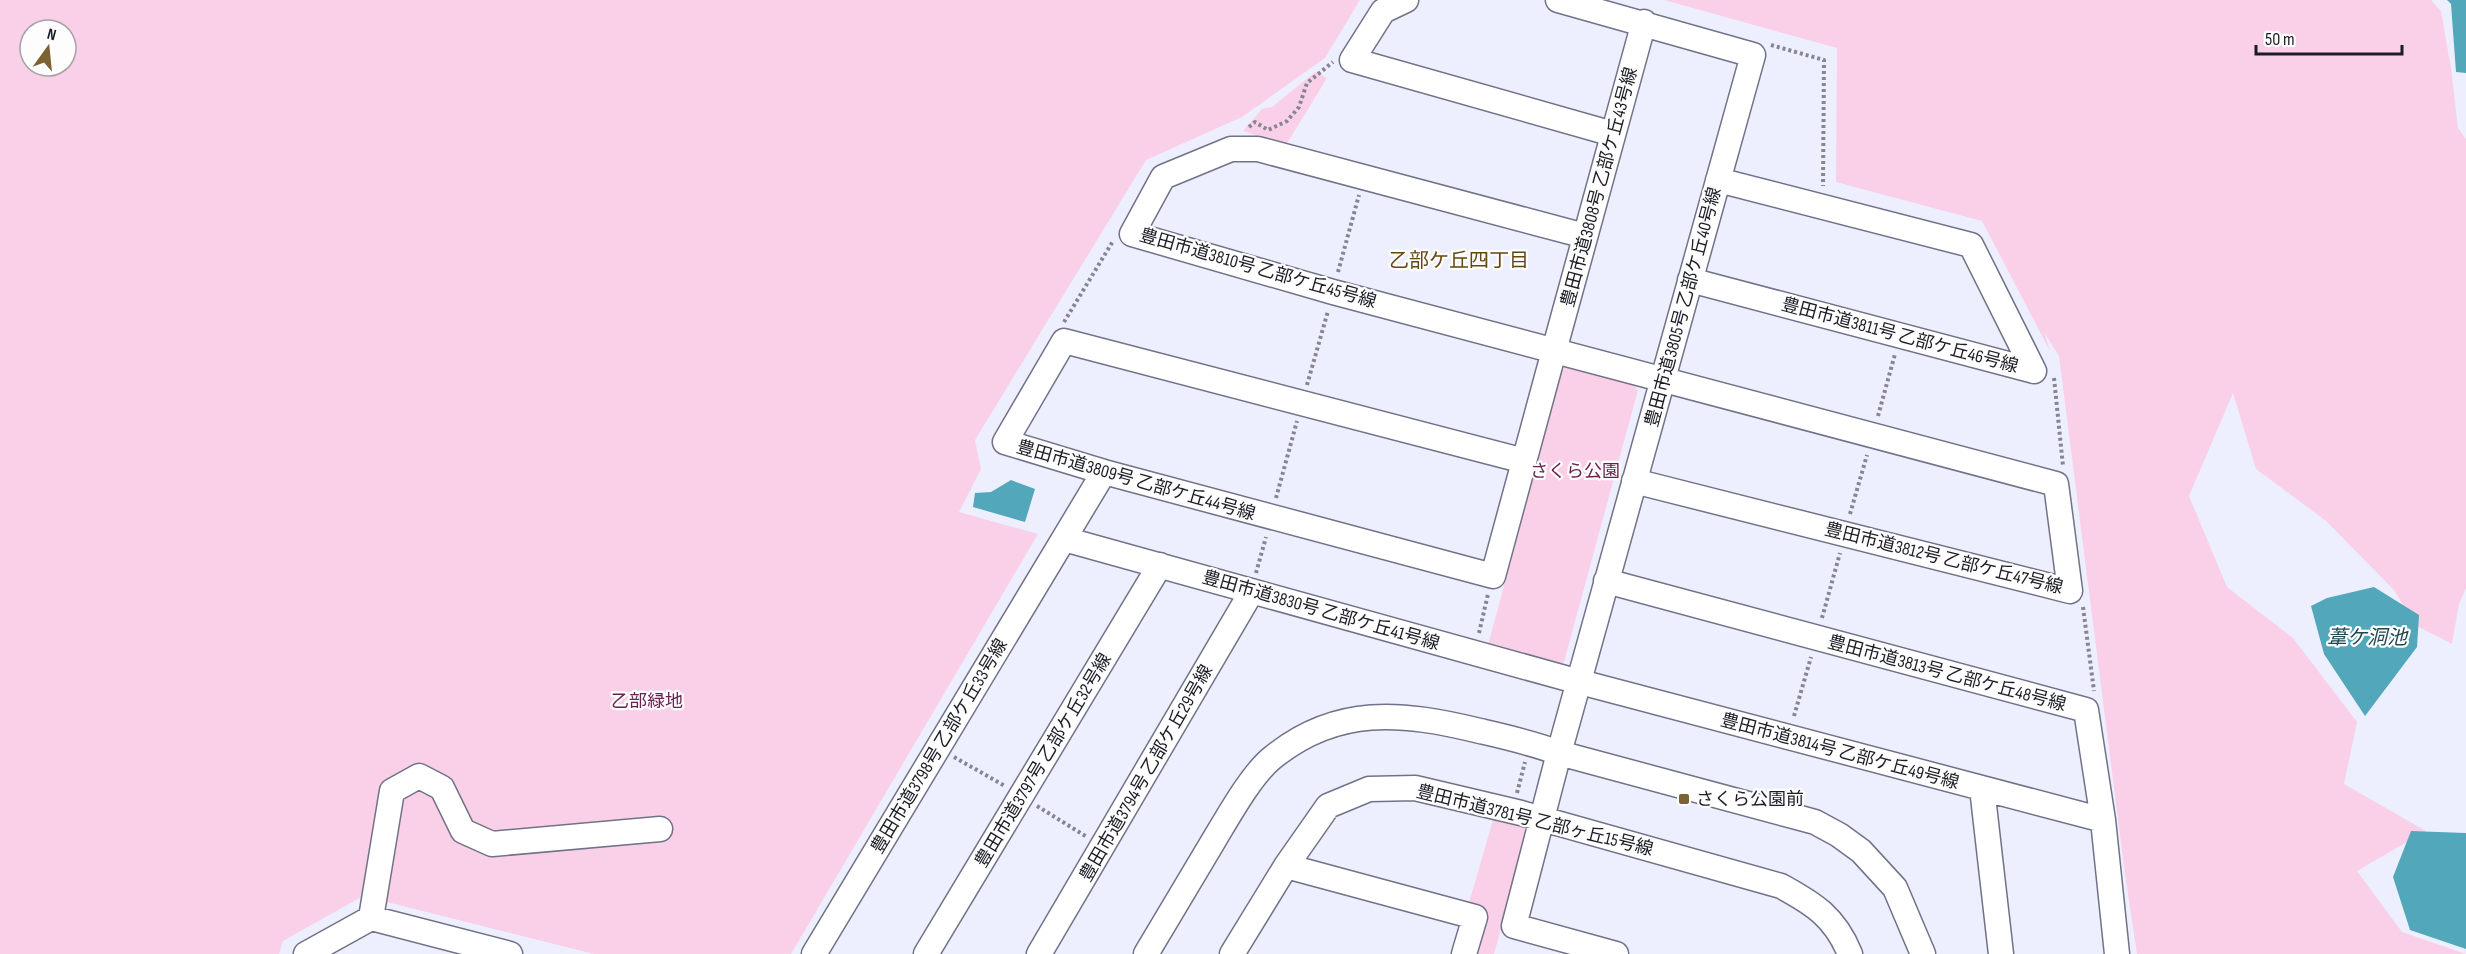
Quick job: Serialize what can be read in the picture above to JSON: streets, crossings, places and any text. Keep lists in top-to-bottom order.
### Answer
{
  "streets": {
    "street": [
      "豊田市道3808号 乙部ケ丘43号線",
      "豊田市道3810号 乙部ケ丘45号線",
      "豊田市道3805号 乙部ケ丘40号線",
      "豊田市道3811号 乙部ケ丘46号線",
      "豊田市道3809号 乙部ケ丘44号線",
      "豊田市道3812号 乙部ケ丘47号線",
      "豊田市道3830号 乙部ケ丘41号線",
      "豊田市道3813号 乙部ケ丘48号線",
      "豊田市道3798号 乙部ケ丘33号線",
      "豊田市道3814号 乙部ケ丘49号線",
      "豊田市道3797号 乙部ケ丘32号線",
      "豊田市道3794号 乙部ケ丘29号線",
      "豊田市道3781号 乙部ヶ丘15号線"
    ]
  },
  "crossings": [
    ["豊田市道3808号 乙部ケ丘43号線", "豊田市道3810号 乙部ケ丘45号線"],
    ["豊田市道3808号 乙部ケ丘43号線", "豊田市道3805号 乙部ケ丘40号線"],
    ["豊田市道3808号 乙部ケ丘43号線", "豊田市道3809号 乙部ケ丘44号線"],
    ["豊田市道3810号 乙部ケ丘45号線", "豊田市道3805号 乙部ケ丘40号線"],
    ["豊田市道3810号 乙部ケ丘45号線", "豊田市道3812号 乙部ケ丘47号線"],
    ["豊田市道3805号 乙部ケ丘40号線", "豊田市道3811号 乙部ケ丘46号線"],
    ["豊田市道3805号 乙部ケ丘40号線", "豊田市道3812号 乙部ケ丘47号線"],
    ["豊田市道3805号 乙部ケ丘40号線", "豊田市道3830号 乙部ケ丘41号線"],
    ["豊田市道3805号 乙部ケ丘40号線", "豊田市道3813号 乙部ケ丘48号線"],
    ["豊田市道3805号 乙部ケ丘40号線", "豊田市道3814号 乙部ケ丘49号線"],
    ["豊田市道3805号 乙部ケ丘40号線", "豊田市道3781号 乙部ヶ丘15号線"],
    ["豊田市道3809号 乙部ケ丘44号線", "豊田市道3798号 乙部ケ丘33号線"],
    ["豊田市道3830号 乙部ケ丘41号線", "豊田市道3798号 乙部ケ丘33号線"],
    ["豊田市道3830号 乙部ケ丘41号線", "豊田市道3814号 乙部ケ丘49号線"],
    ["豊田市道3830号 乙部ケ丘41号線", "豊田市道3797号 乙部ケ丘32号線"],
    ["豊田市道3830号 乙部ケ丘41号線", "豊田市道3794号 乙部ケ丘29号線"],
    ["豊田市道3813号 乙部ケ丘48号線", "豊田市道3814号 乙部ケ丘49号線"]
  ],
  "districts": ["乙部ケ丘四丁目"],
  "water": ["葦ケ洞池"],
  "parks": ["さくら公園", "乙部緑地"],
  "places": {
    "transit": ["さくら公園前"]
  },
  "scale_bar": "50 m",
  "north": "top"
}
